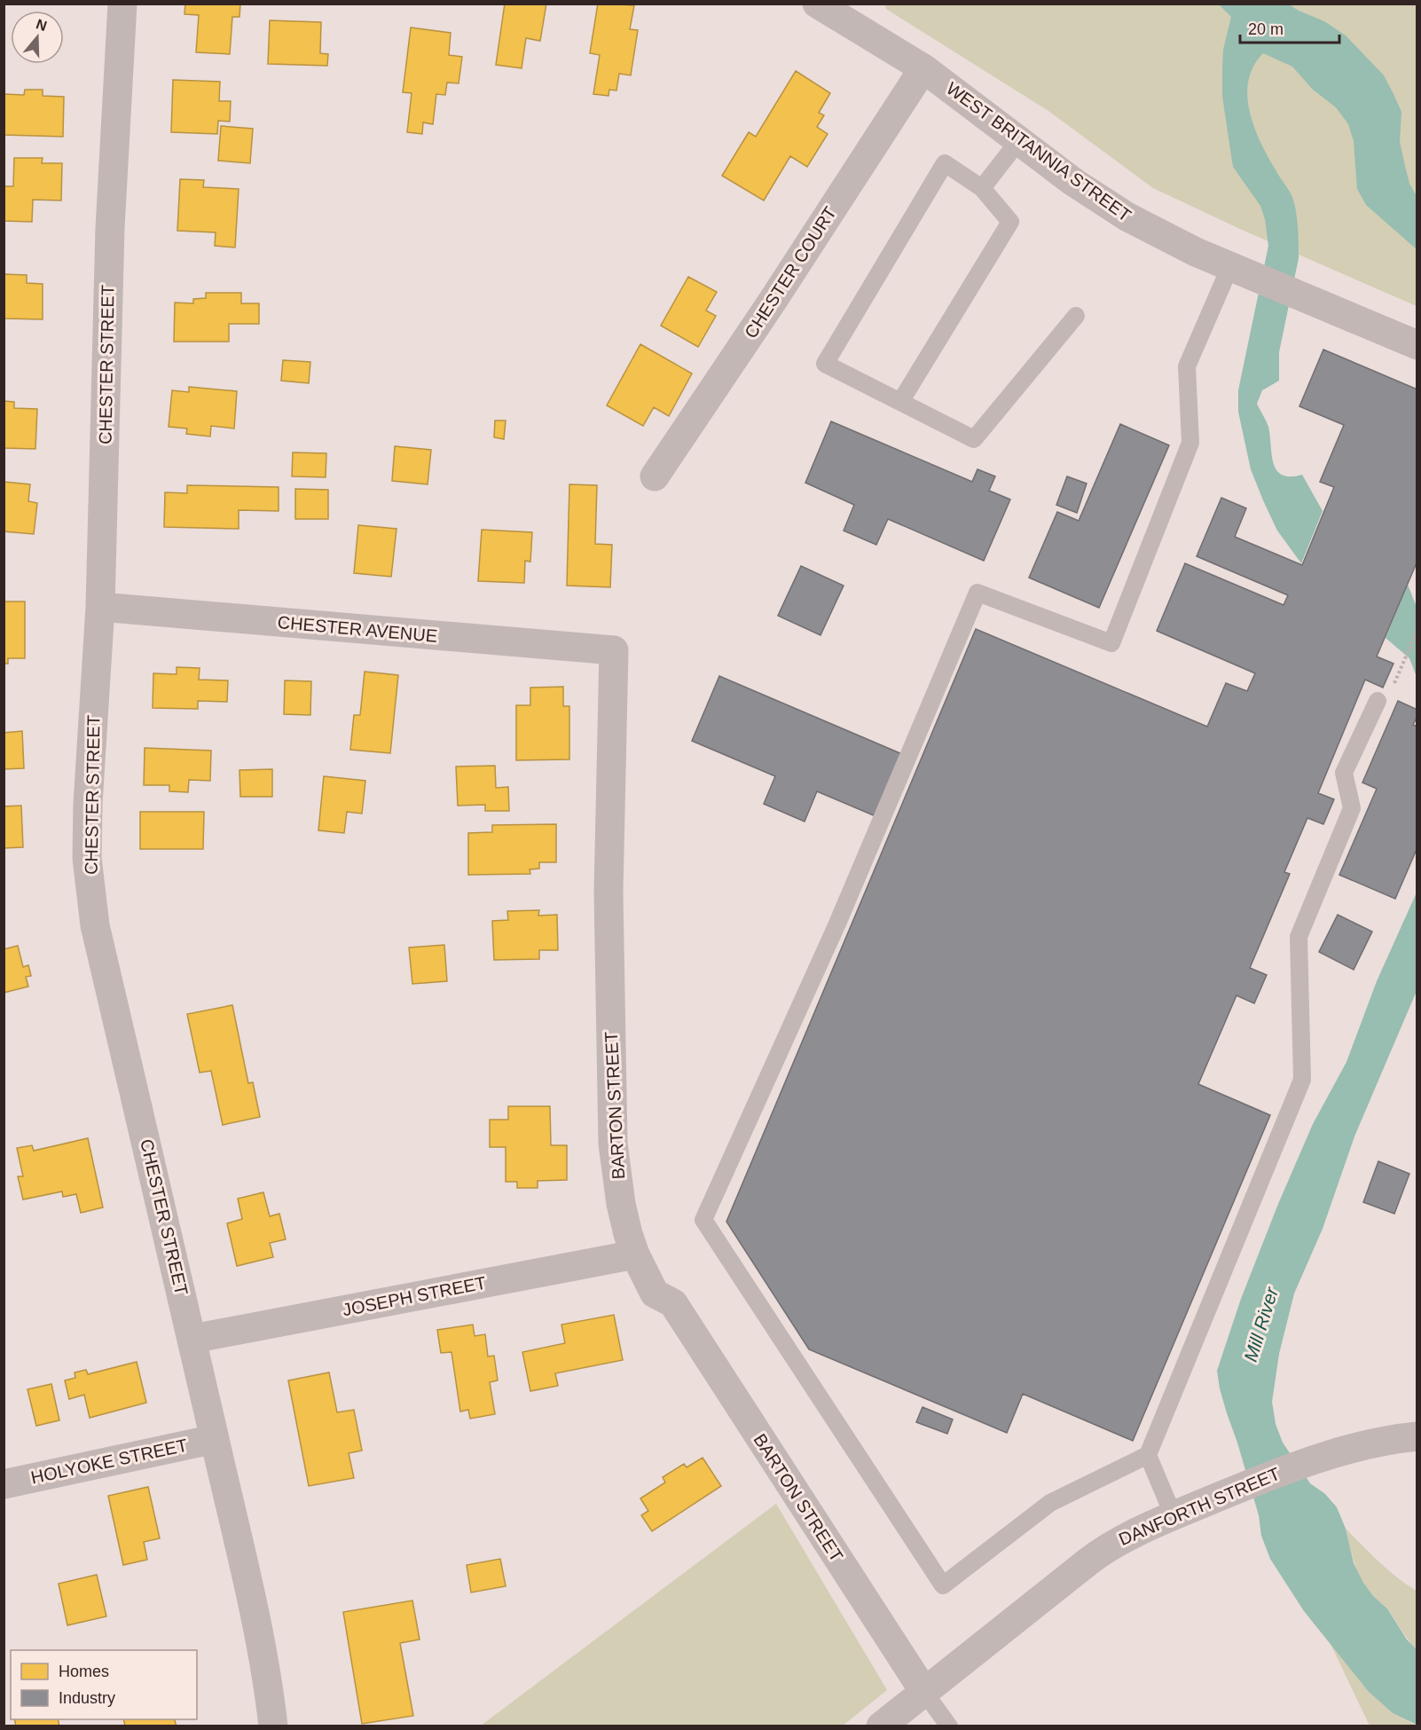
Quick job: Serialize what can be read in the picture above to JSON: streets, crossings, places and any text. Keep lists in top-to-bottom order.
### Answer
{
  "streets": {
    "street": [
      "WEST BRITANNIA STREET",
      "CHESTER COURT",
      "CHESTER STREET",
      "CHESTER AVENUE",
      "BARTON STREET",
      "JOSEPH STREET",
      "HOLYOKE STREET",
      "DANFORTH STREET"
    ]
  },
  "crossings": [
    ["WEST BRITANNIA STREET", "CHESTER COURT"],
    ["CHESTER STREET", "CHESTER AVENUE"],
    ["CHESTER STREET", "JOSEPH STREET"],
    ["CHESTER STREET", "HOLYOKE STREET"],
    ["CHESTER AVENUE", "BARTON STREET"],
    ["BARTON STREET", "JOSEPH STREET"],
    ["BARTON STREET", "DANFORTH STREET"]
  ],
  "water": ["Mill River"],
  "legend": ["Homes", "Industry"],
  "scale_bar": "20 m",
  "north": "top"
}
